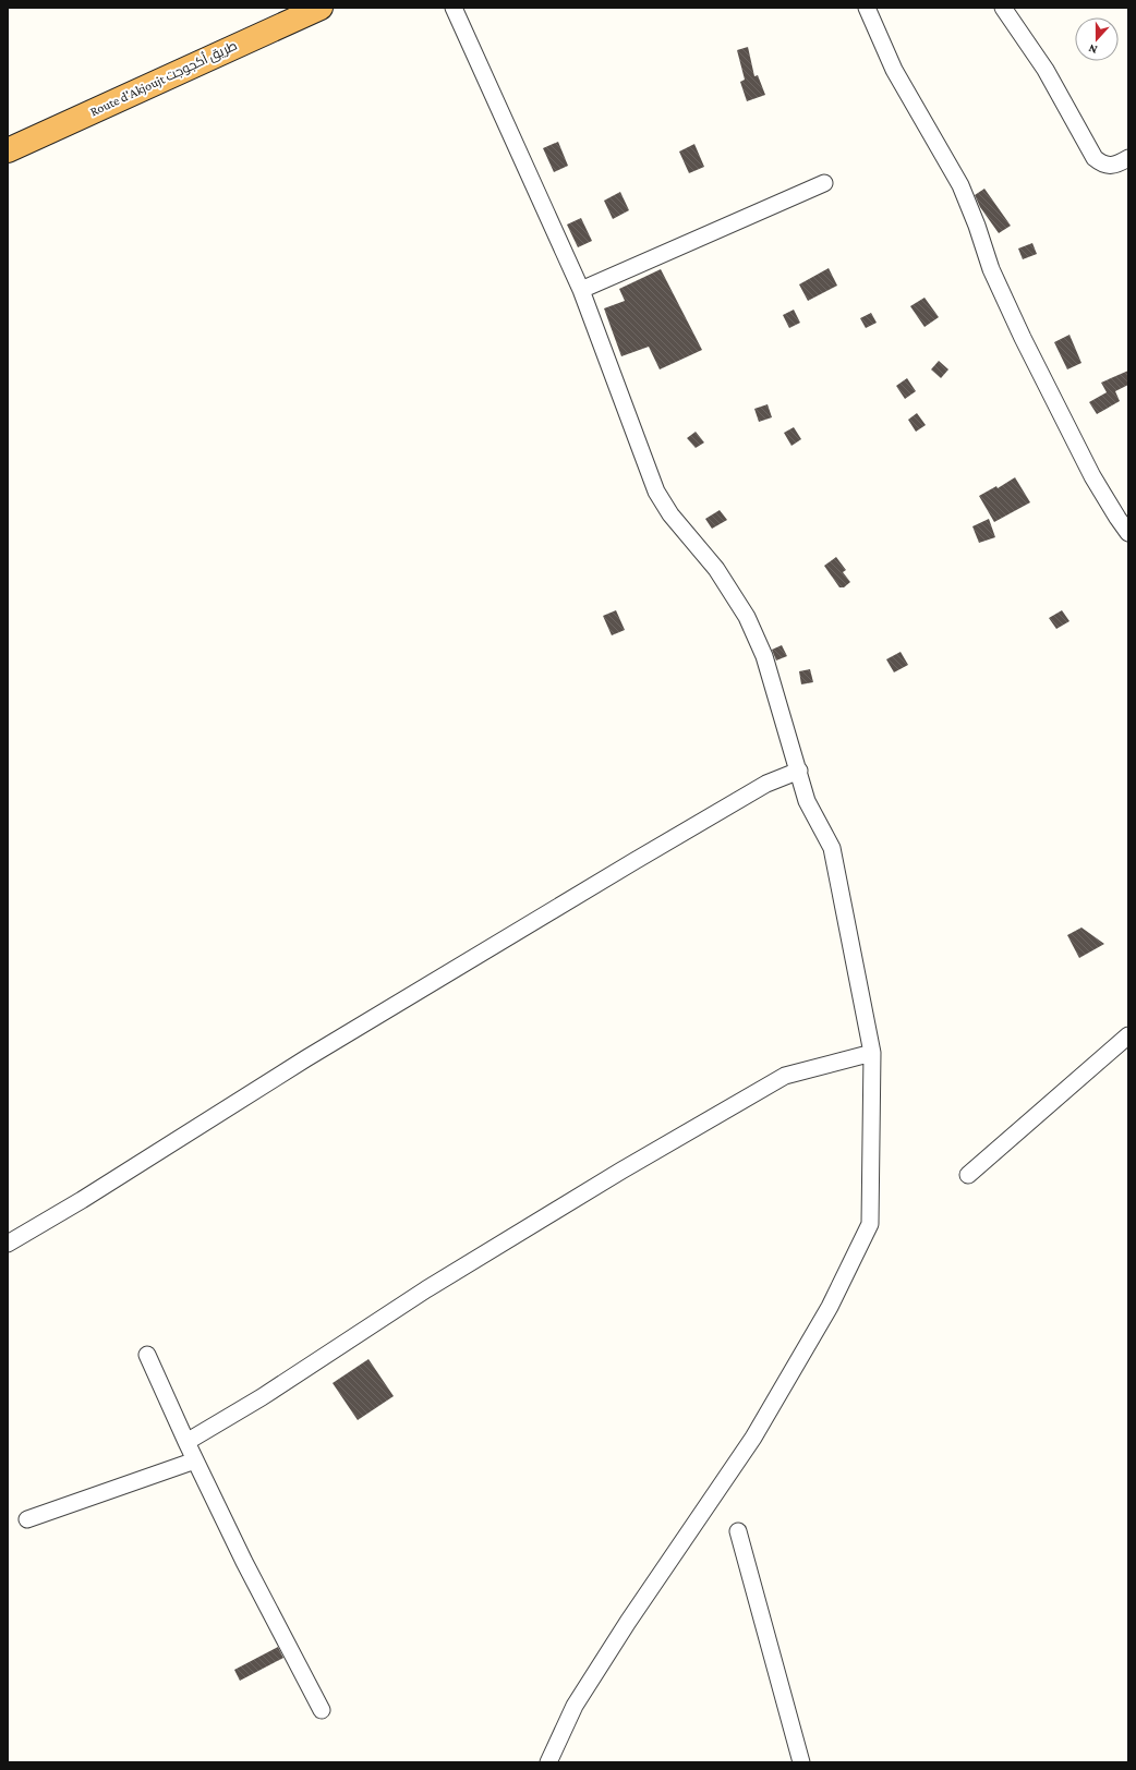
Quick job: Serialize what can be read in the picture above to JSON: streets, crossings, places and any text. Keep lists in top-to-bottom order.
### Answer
{
  "streets": {
    "highway": ["Route d'Akjoujt طريق أكجوجت"]
  },
  "north": "bottom"
}
